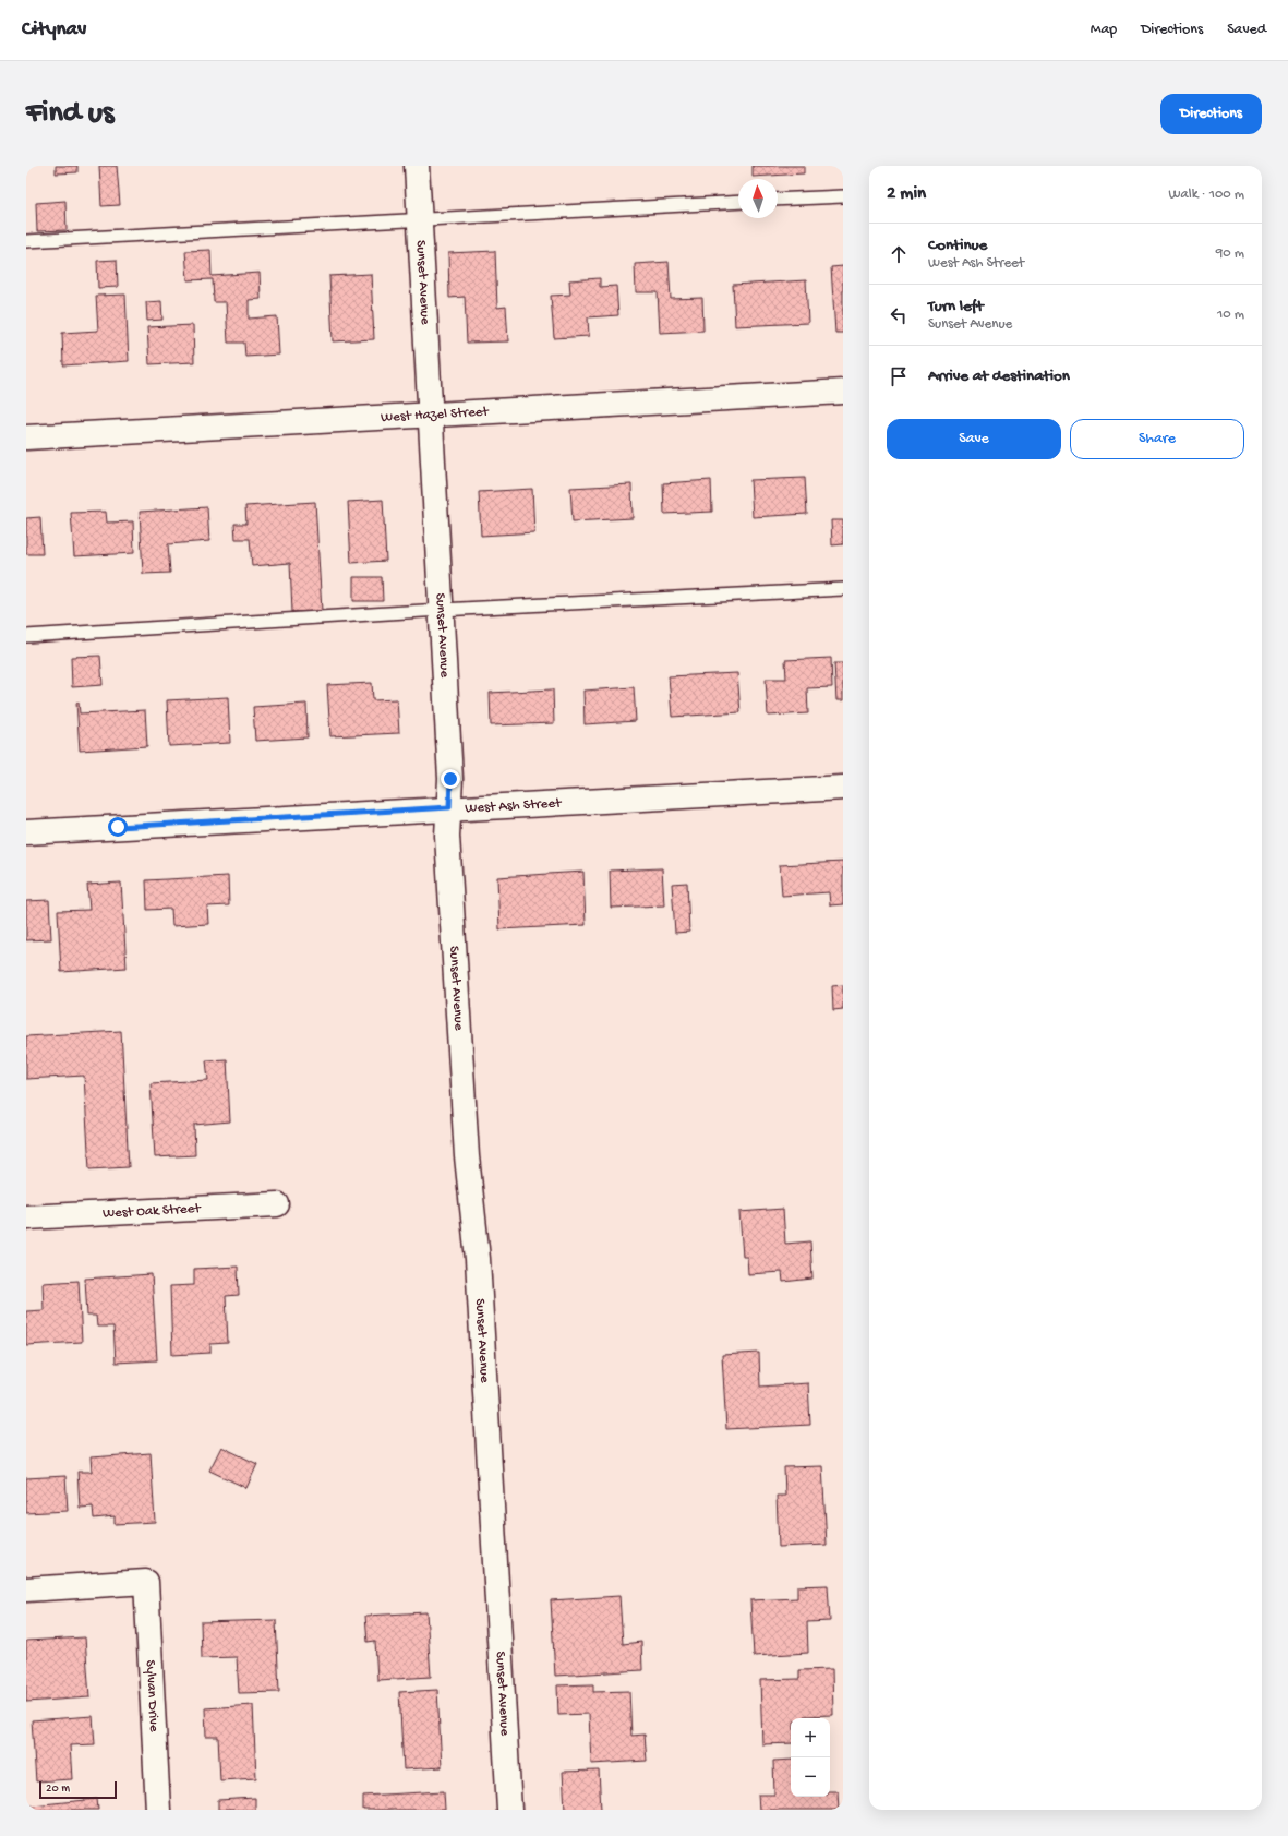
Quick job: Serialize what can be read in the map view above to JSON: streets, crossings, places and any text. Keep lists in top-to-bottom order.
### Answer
{
  "streets": {
    "street": [
      "Sunset Avenue",
      "West Hazel Street",
      "West Ash Street",
      "West Oak Street",
      "Sylvan Drive"
    ]
  },
  "crossings": [
    ["Sunset Avenue", "West Hazel Street"],
    ["Sunset Avenue", "West Ash Street"]
  ],
  "scale_bar": "20 m",
  "north": "top",
  "page": {
    "header": "Citynav",
    "nav": ["Map", "Directions", "Saved"],
    "buttons": [
      "Directions",
      ["Save", "Share"]
    ],
    "title": "Find us",
    "heading": ["2 min", "Walk · 100 m"],
    "list": [
      ["Continue", "West Ash Street", "90 m"],
      ["Turn left", "Sunset Avenue", "10 m"],
      "Arrive at destination"
    ],
    "map_buttons": ["+", "−"],
    "scale": "20 m"
  }
}
